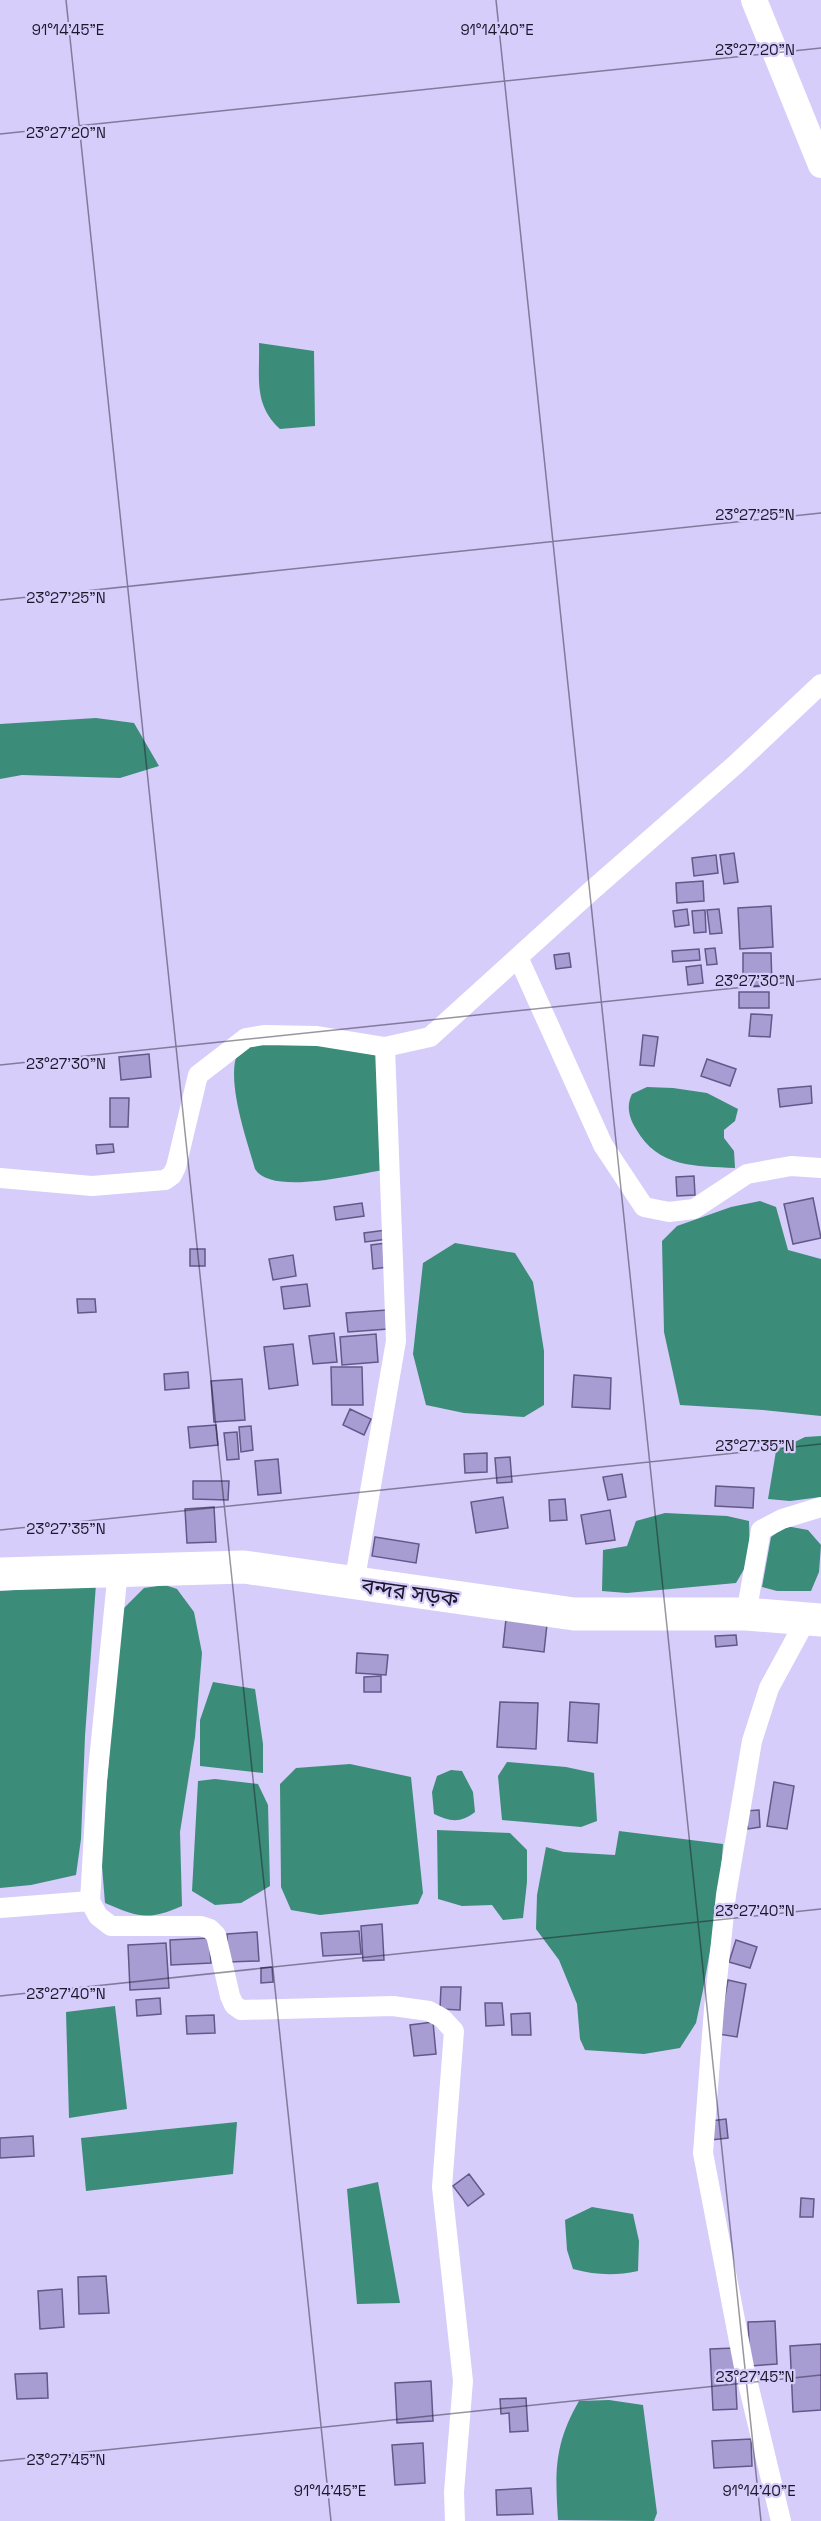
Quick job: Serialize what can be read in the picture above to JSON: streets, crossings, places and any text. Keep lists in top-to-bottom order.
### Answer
{
  "streets": {
    "highway": ["বন্দর সড়ক"]
  },
  "coordinates": [
    "91°14'45\"E",
    "91°14'40\"E",
    "23°27'20\"N",
    "23°27'25\"N",
    "23°27'30\"N",
    "23°27'35\"N",
    "23°27'40\"N",
    "23°27'45\"N"
  ]
}
